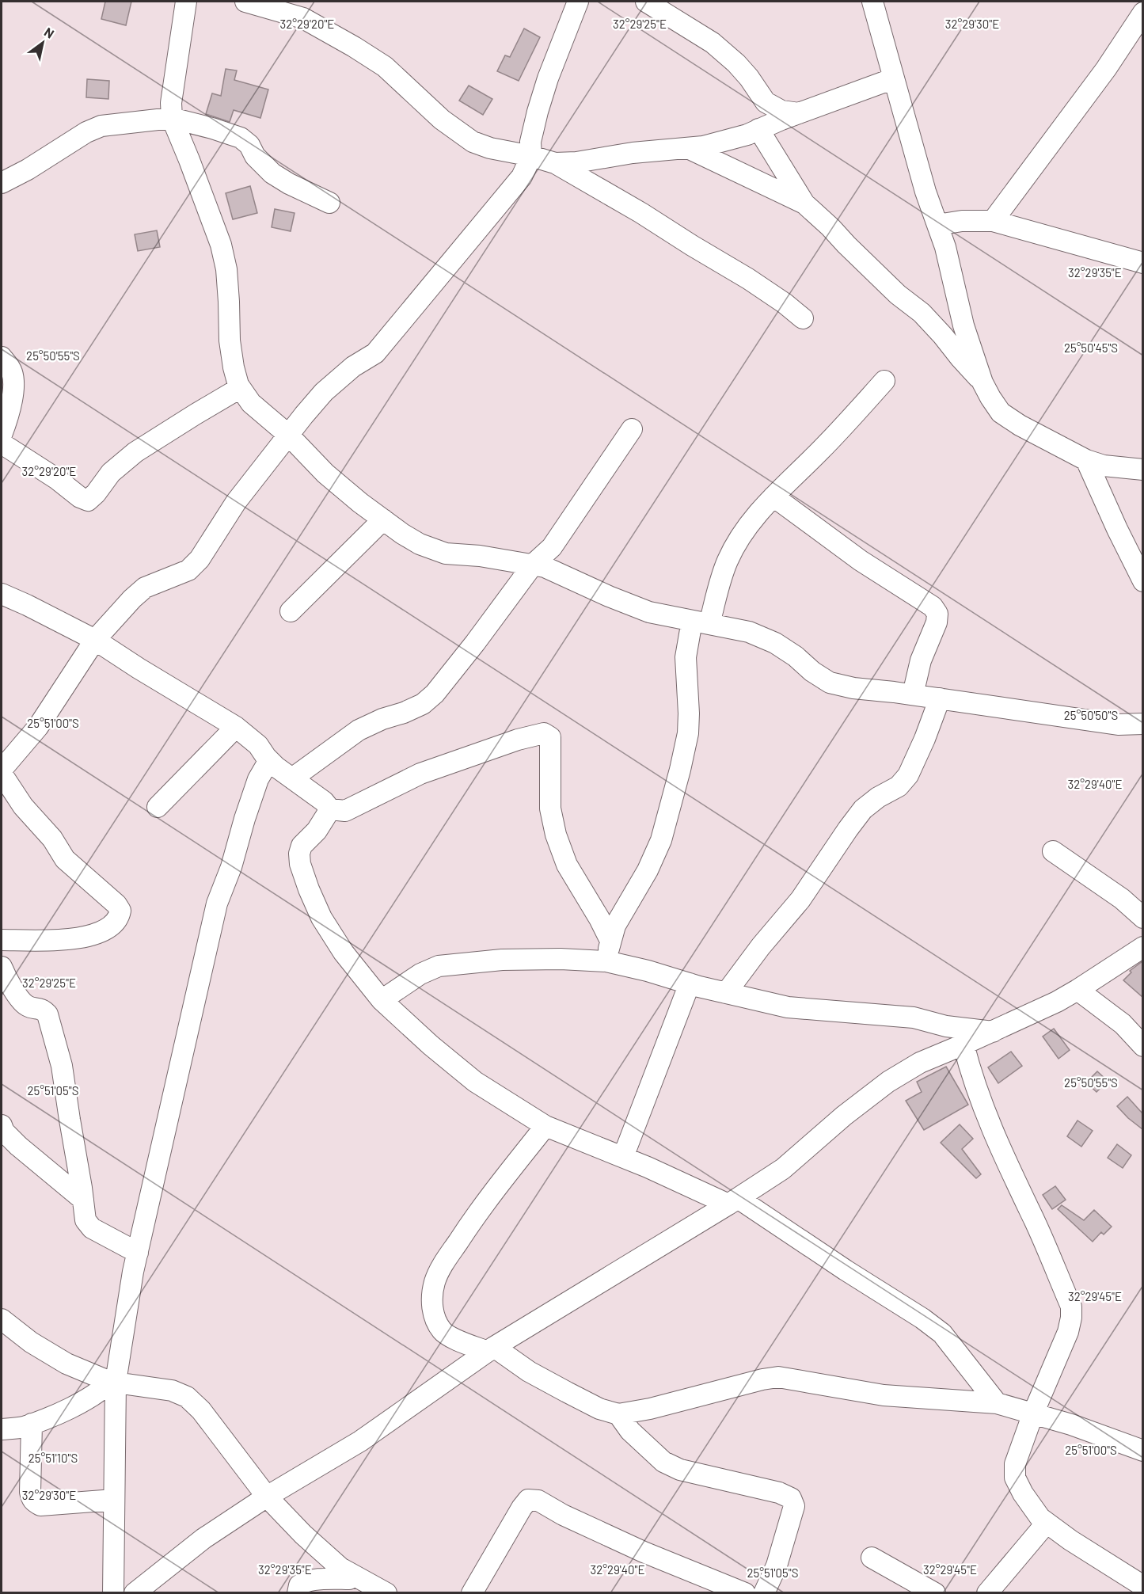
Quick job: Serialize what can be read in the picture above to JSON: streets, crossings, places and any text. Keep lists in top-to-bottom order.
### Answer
{
  "north": "top right",
  "coordinates": [
    "32°29'25\"E",
    "32°29'20\"E",
    "32°29'30\"E",
    "32°29'35\"E",
    "25°50'45\"S",
    "25°50'55\"S",
    "25°50'50\"S",
    "25°51'00\"S",
    "32°29'40\"E",
    "25°51'05\"S",
    "32°29'45\"E",
    "25°51'10\"S"
  ]
}
